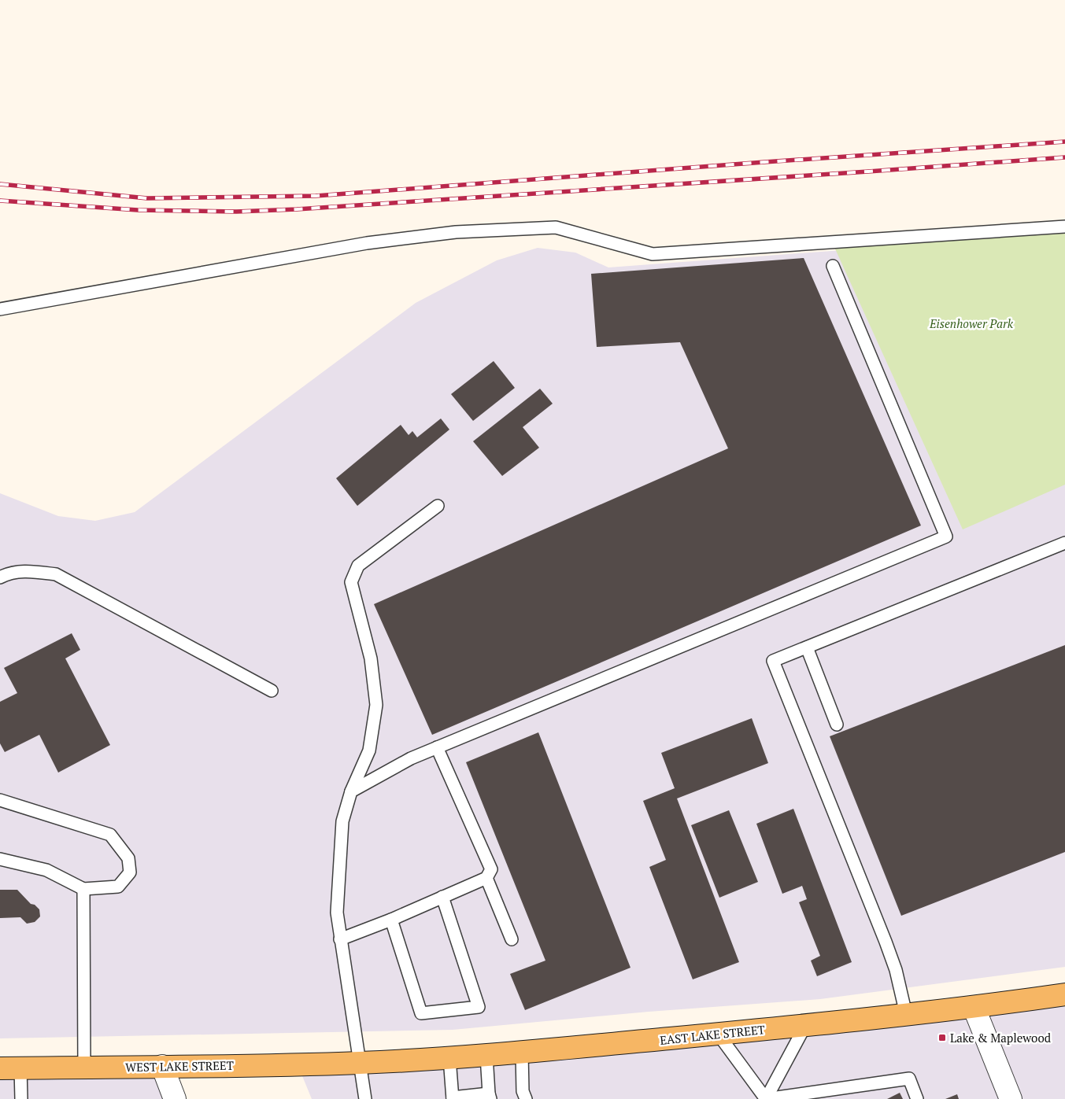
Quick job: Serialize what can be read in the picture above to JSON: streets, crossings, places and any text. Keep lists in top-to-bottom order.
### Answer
{
  "streets": {
    "main road": ["EAST LAKE STREET", "WEST LAKE STREET"]
  },
  "crossings": [
    ["EAST LAKE STREET", "WEST LAKE STREET"]
  ],
  "parks": ["Eisenhower Park"],
  "places": {
    "transit": ["Lake & Maplewood"]
  }
}
